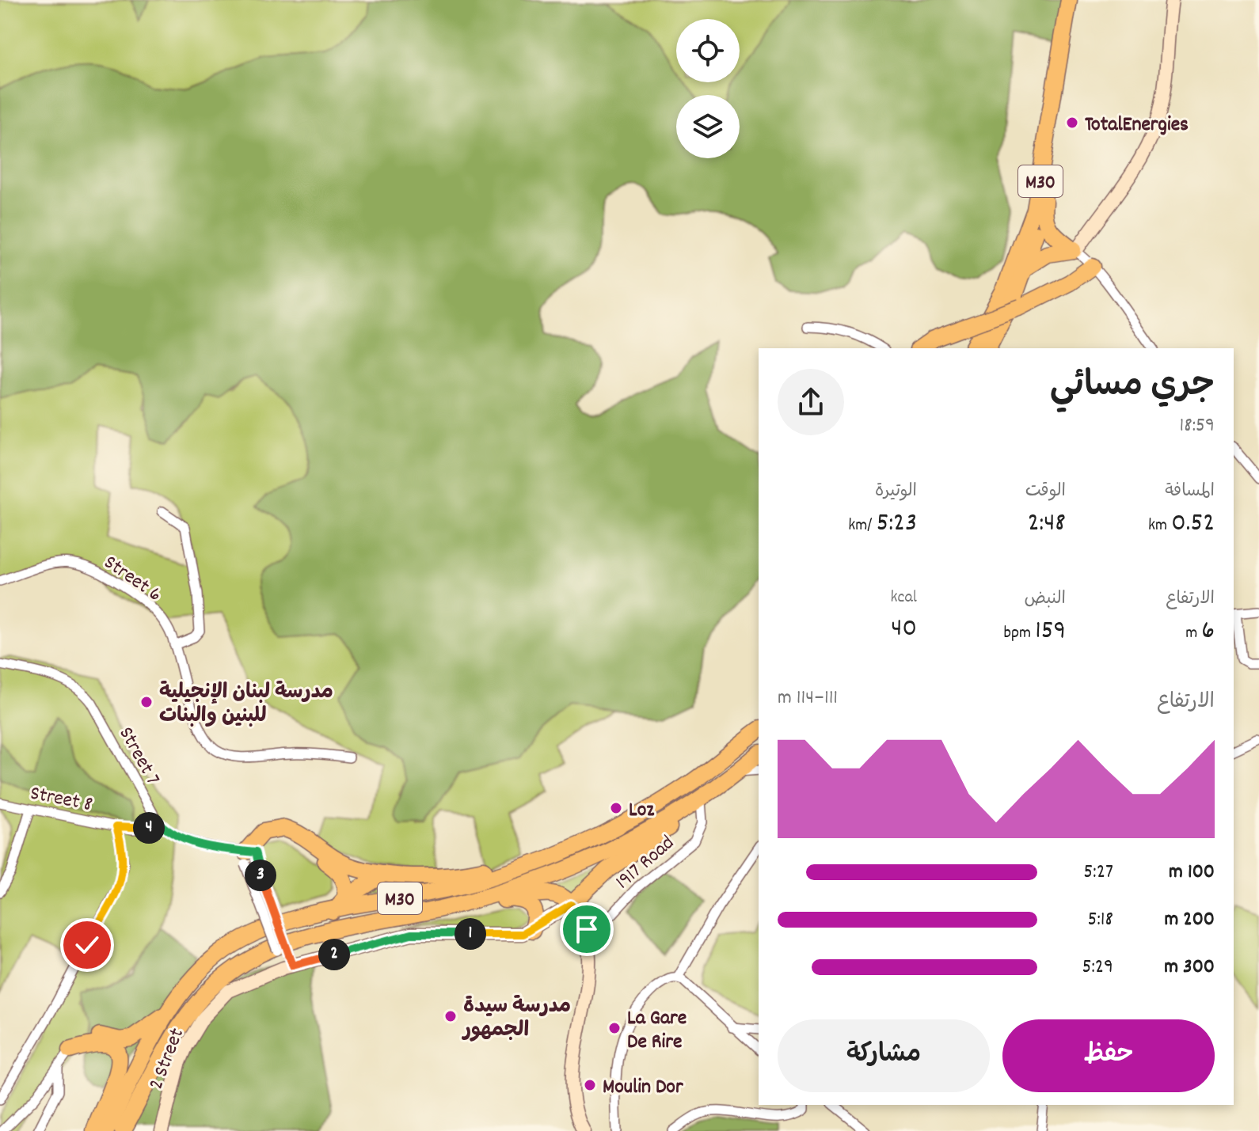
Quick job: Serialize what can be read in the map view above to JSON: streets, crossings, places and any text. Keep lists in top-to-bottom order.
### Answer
{
  "streets": {
    "highway": ["M30"],
    "main road": ["2 Street"],
    "street": [
      "Street 6",
      "Street 7",
      "Street 8",
      "1917 Road"
    ]
  },
  "crossings": [
    ["M30", "1917 Road"],
    ["Street 7", "Street 8"]
  ],
  "places": [
    "TotalEnergies",
    "مدرسة لبنان الإنجيلية للبنين والبنات",
    "Loz",
    "مدرسة سيدة الجمهور",
    "La Gare De Rire",
    "Moulin Dor"
  ],
  "page": {
    "heading": ["جري مسائي", "18:59"],
    "stats": [
      ["المسافة", "0.52 km"],
      ["الوقت", "2:48"],
      ["الوتيرة", "5:23 /km"],
      ["الارتفاع", "6 m"],
      ["النبض", "159 bpm"],
      ["kcal", "40"]
    ],
    "chart": ["الارتفاع", "111–114 m"],
    "pins": [
      "4",
      "3",
      "1",
      "2"
    ],
    "list": [
      {
        "name": "100 m",
        "note": "5:27"
      },
      {
        "name": "200 m",
        "note": "5:18"
      },
      {
        "name": "300 m",
        "note": "5:29"
      }
    ],
    "buttons": ["حفظ", "مشاركة"]
  }
}
